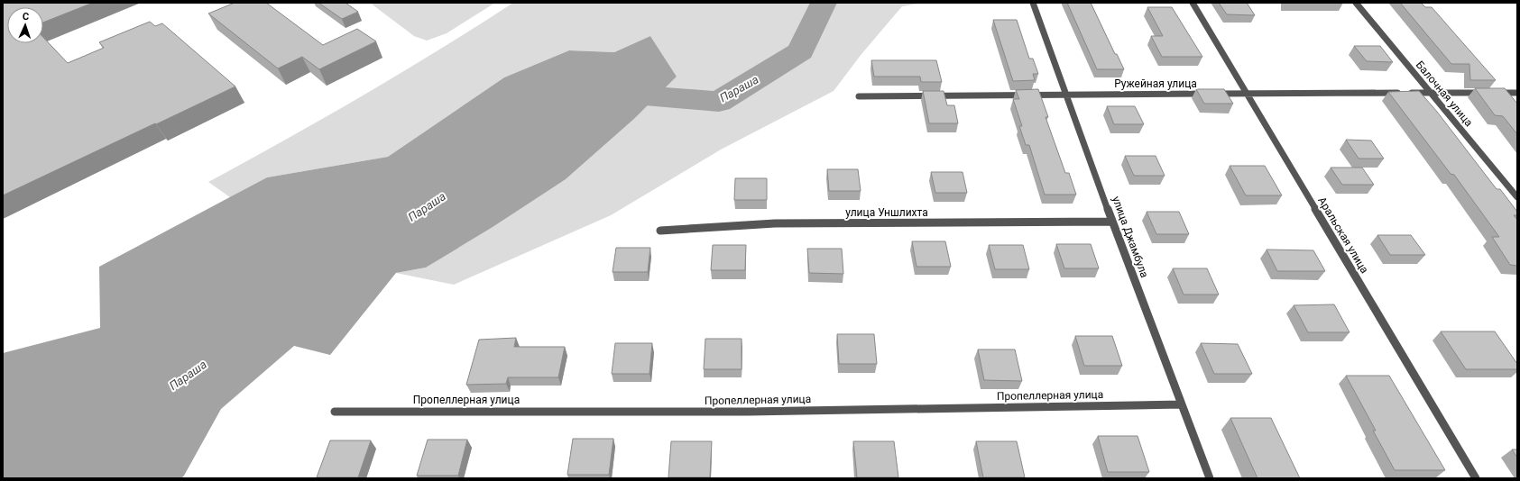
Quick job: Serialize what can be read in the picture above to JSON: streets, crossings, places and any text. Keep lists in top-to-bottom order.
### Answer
{
  "streets": {
    "street": [
      "Ружейная улица",
      "Балочная улица",
      "улица Уншлихта",
      "Аральская улица",
      "улица Джамбула",
      "Пропеллерная улица"
    ]
  },
  "crossings": [
    ["Ружейная улица", "Балочная улица"],
    ["Ружейная улица", "Аральская улица"],
    ["Ружейная улица", "улица Джамбула"],
    ["улица Уншлихта", "улица Джамбула"],
    ["улица Джамбула", "Пропеллерная улица"]
  ],
  "water": ["Параша"],
  "north": "top"
}
